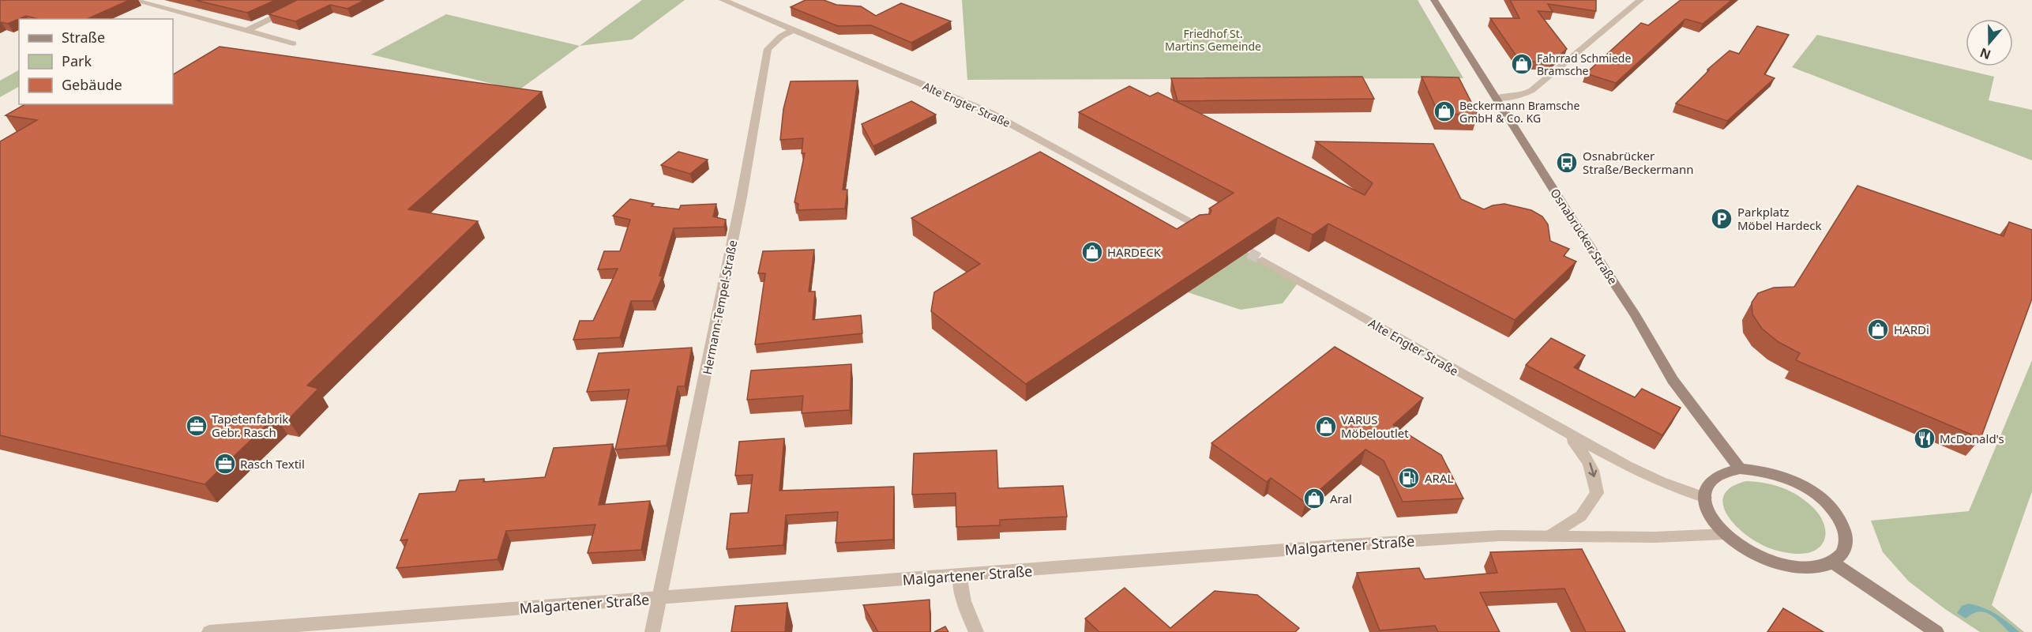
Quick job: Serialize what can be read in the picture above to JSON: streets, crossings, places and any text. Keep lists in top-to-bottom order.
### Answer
{
  "streets": {
    "main road": ["Osnabrücker Straße"],
    "street": ["Alte Engter Straße", "Hermann-Tempel-Straße", "Malgartener Straße"]
  },
  "crossings": [
    ["Alte Engter Straße", "Osnabrücker Straße"],
    ["Alte Engter Straße", "Hermann-Tempel-Straße"],
    ["Alte Engter Straße", "Malgartener Straße"],
    ["Osnabrücker Straße", "Malgartener Straße"],
    ["Hermann-Tempel-Straße", "Malgartener Straße"]
  ],
  "parks": ["Friedhof St. Martins Gemeinde"],
  "places": {
    "shop": [
      "Fahrrad Schmiede Bramsche",
      "Beckermann Bramsche GmbH & Co. KG",
      "HARDECK",
      "HARDi",
      "VARUS Möbeloutlet",
      "Aral"
    ],
    "bus stop": ["Osnabrücker Straße/Beckermann"],
    "parking": ["Parkplatz Möbel Hardeck"],
    "office": ["Tapetenfabrik Gebr. Rasch", "Rasch Textil"],
    "restaurant": ["McDonald's"],
    "fuel station": ["ARAL"]
  },
  "legend": ["Straße", "Park", "Gebäude"],
  "north": "bottom"
}
